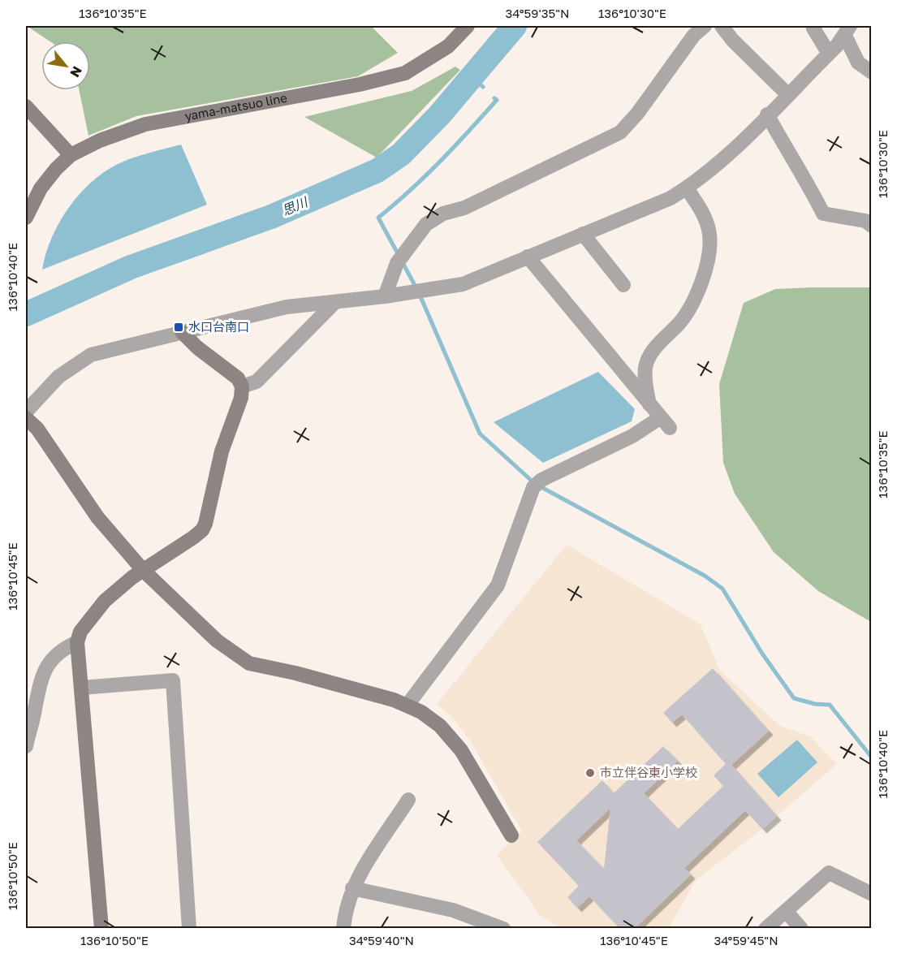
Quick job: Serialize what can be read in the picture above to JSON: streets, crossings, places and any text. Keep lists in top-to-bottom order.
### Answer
{
  "streets": {
    "street": ["yama-matsuo line"]
  },
  "water": ["思川"],
  "places": {
    "transit": ["水口台南口"],
    "other": ["市立伴谷東小学校"]
  },
  "north": "bottom right",
  "coordinates": [
    "136°10'35\"E",
    "34°59'35\"N",
    "136°10'30\"E",
    "136°10'40\"E",
    "136°10'45\"E",
    "136°10'50\"E",
    "34°59'40\"N",
    "34°59'45\"N"
  ]
}
